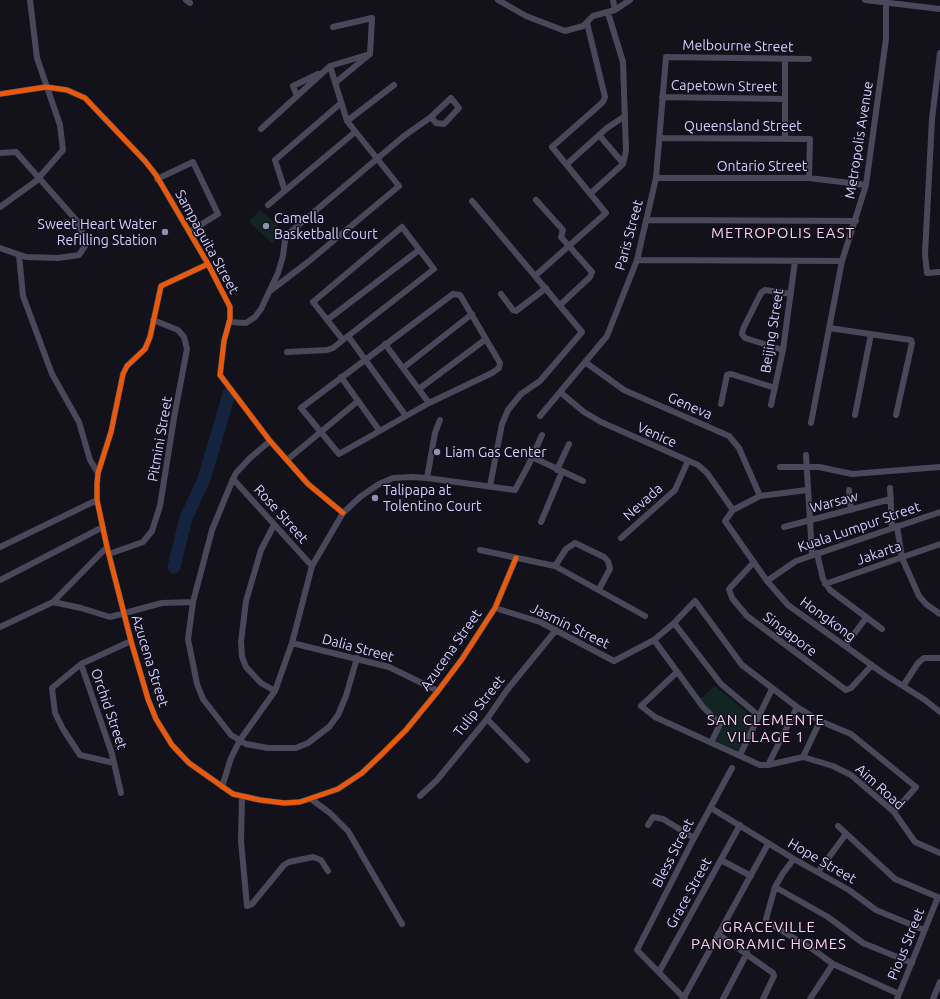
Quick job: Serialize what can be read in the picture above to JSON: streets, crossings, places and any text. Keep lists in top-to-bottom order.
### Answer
{
  "streets": {
    "street": [
      "Melbourne Street",
      "Capetown Street",
      "Queensland Street",
      "Metropolis Avenue",
      "Ontario Street",
      "Paris Street",
      "Sampaguita Street",
      "Beijing Street",
      "Geneva",
      "Venice",
      "Pitmini Street",
      "Nevada",
      "Warsaw",
      "Rose Street",
      "Kuala Lumpur Street",
      "Jakarta",
      "Hongkong",
      "Jasmin Street",
      "Singapore",
      "Dalia Street",
      "Azucena Street",
      "Tulip Street",
      "Orchid Street",
      "Aim Road",
      "Bless Street",
      "Hope Street",
      "Grace Street",
      "Pious Street"
    ]
  },
  "crossings": [
    ["Melbourne Street", "Paris Street"],
    ["Capetown Street", "Paris Street"],
    ["Queensland Street", "Ontario Street"],
    ["Queensland Street", "Paris Street"],
    ["Metropolis Avenue", "Ontario Street"],
    ["Ontario Street", "Paris Street"],
    ["Paris Street", "Geneva"],
    ["Paris Street", "Venice"],
    ["Sampaguita Street", "Azucena Street"],
    ["Venice", "Nevada"],
    ["Venice", "Hongkong"],
    ["Pitmini Street", "Azucena Street"],
    ["Kuala Lumpur Street", "Hongkong"],
    ["Hongkong", "Singapore"],
    ["Jasmin Street", "Azucena Street"],
    ["Jasmin Street", "Tulip Street"],
    ["Dalia Street", "Azucena Street"],
    ["Azucena Street", "Orchid Street"],
    ["Bless Street", "Hope Street"],
    ["Bless Street", "Grace Street"],
    ["Hope Street", "Grace Street"],
    ["Hope Street", "Pious Street"]
  ],
  "districts": ["METROPOLIS EAST", "SAN CLEMENTE VILLAGE 1", "GRACEVILLE PANORAMIC HOMES"],
  "places": [
    "Camella Basketball Court",
    "Sweet Heart Water Refilling Station",
    "Liam Gas Center",
    "Talipapa at Tolentino Court"
  ]
}
